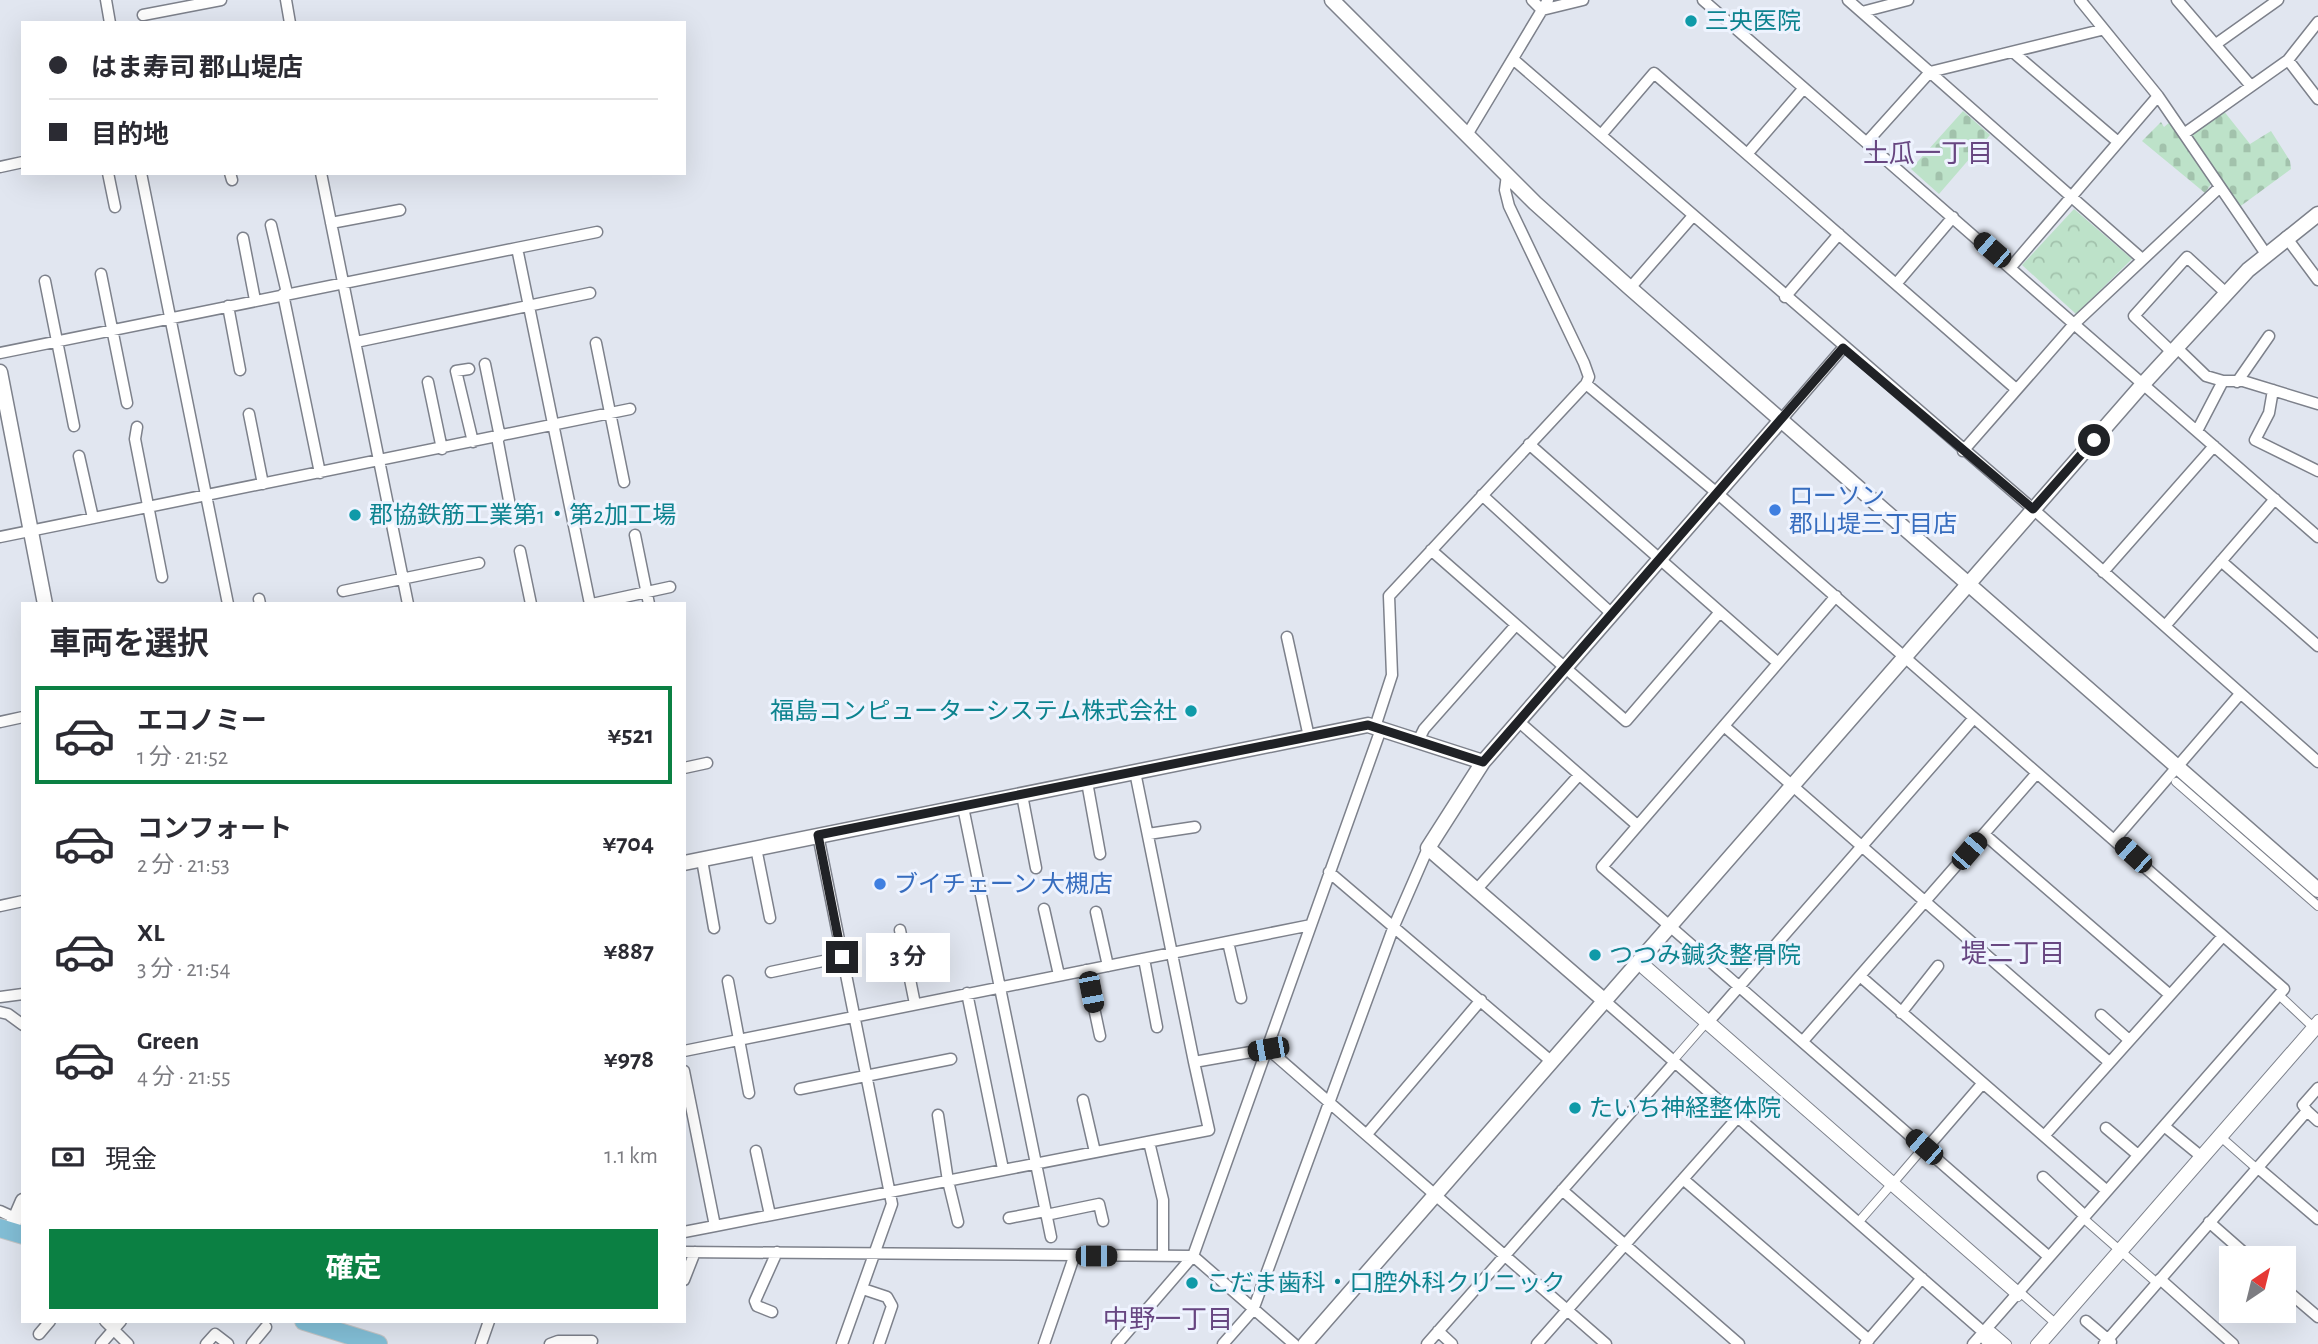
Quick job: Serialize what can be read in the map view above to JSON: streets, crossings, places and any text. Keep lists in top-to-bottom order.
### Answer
{
  "districts": ["土瓜一丁目", "堤二丁目", "中野一丁目"],
  "places": [
    "三央医院",
    "ローソン 郡山堤三丁目店",
    "郡協鉄筋工業第1・第2加工場",
    "福島コンピューターシステム株式会社",
    "ブイチェーン 大槻店",
    "つつみ鍼灸整骨院",
    "たいち神経整体院",
    "こだま歯科・口腔外科クリニック"
  ],
  "north": "top right",
  "page": {
    "banner": ["はま寿司 郡山堤店", "目的地"],
    "heading": "車両を選択",
    "list": [
      {
        "name": "エコノミー",
        "note": "1 分 · 21:52",
        "value": "¥521"
      },
      {
        "name": "コンフォート",
        "note": "2 分 · 21:53",
        "value": "¥704"
      },
      {
        "name": "XL",
        "note": "3 分 · 21:54",
        "value": "¥887"
      },
      {
        "name": "Green",
        "note": "4 分 · 21:55",
        "value": "¥978"
      }
    ],
    "bubble": "3 分",
    "pay": ["現金", "1.1 km"],
    "buttons": "確定"
  }
}
